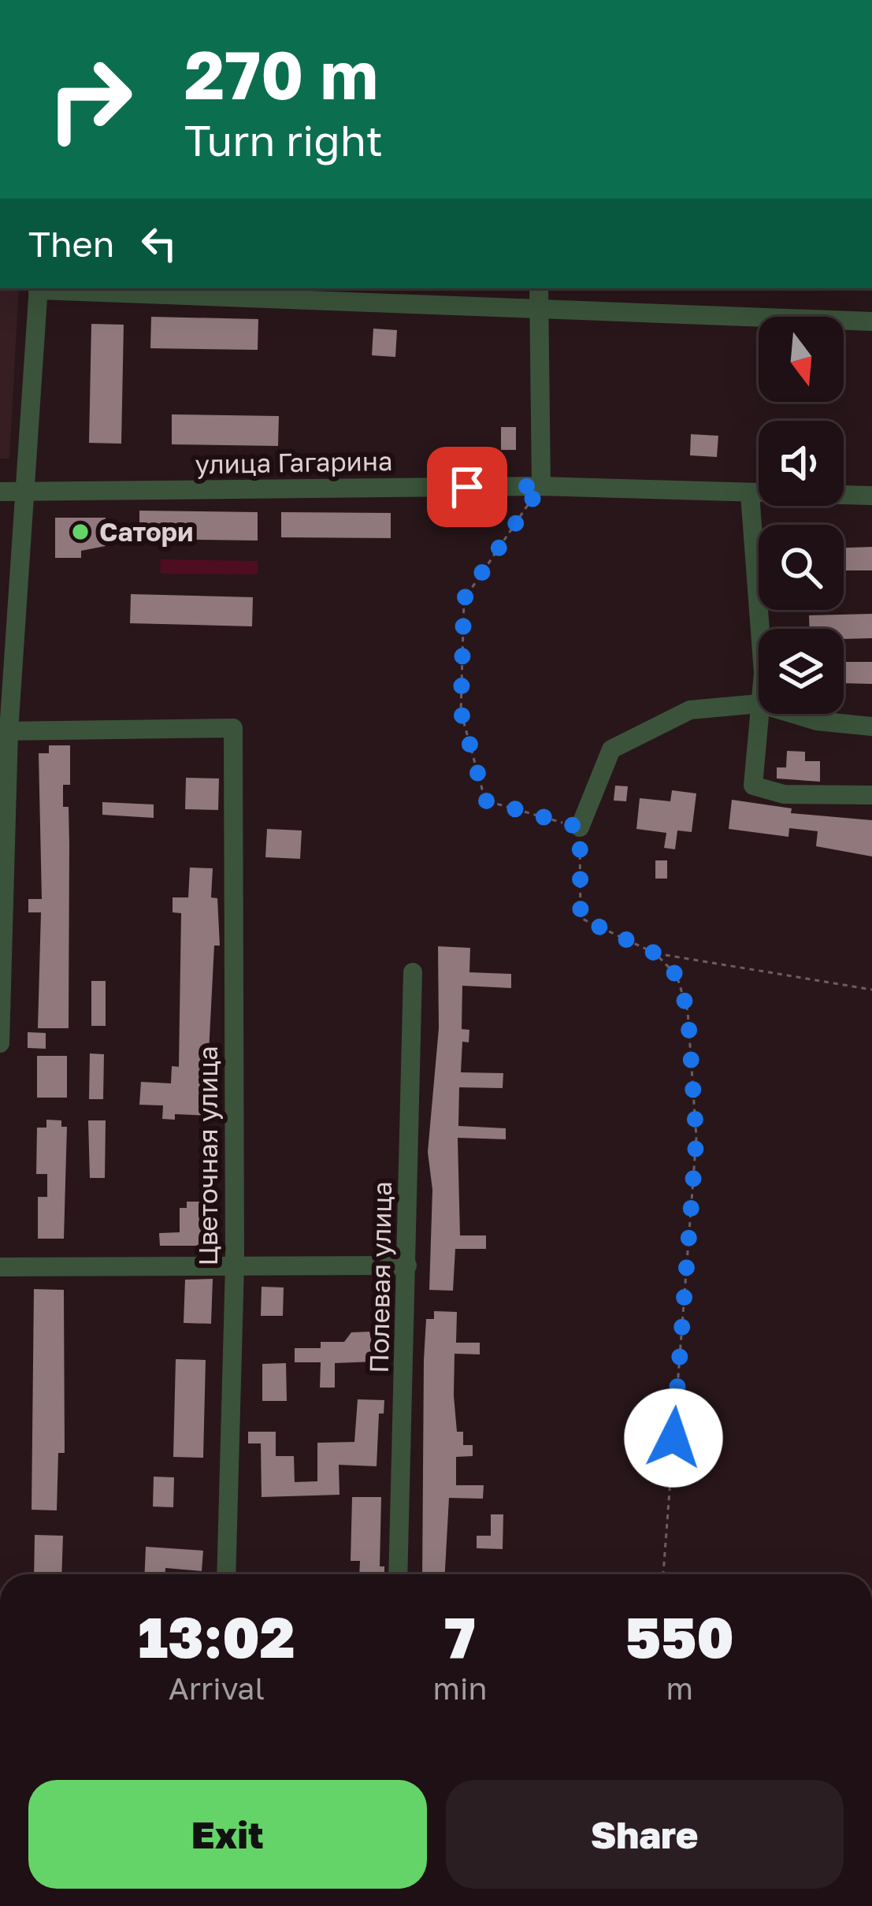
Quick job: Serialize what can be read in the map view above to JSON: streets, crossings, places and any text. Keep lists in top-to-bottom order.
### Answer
{
  "streets": {
    "street": ["улица Гагарина", "Цветочная улица", "Полевая улица"]
  },
  "places": ["Сатори"],
  "north": "bottom",
  "page": {
    "turn": ["270 m", "Turn right"],
    "then": "Then",
    "eta": [
      "13:02",
      "Arrival",
      "7",
      "min",
      "550",
      "m"
    ],
    "buttons": ["Exit", "Share"]
  }
}
